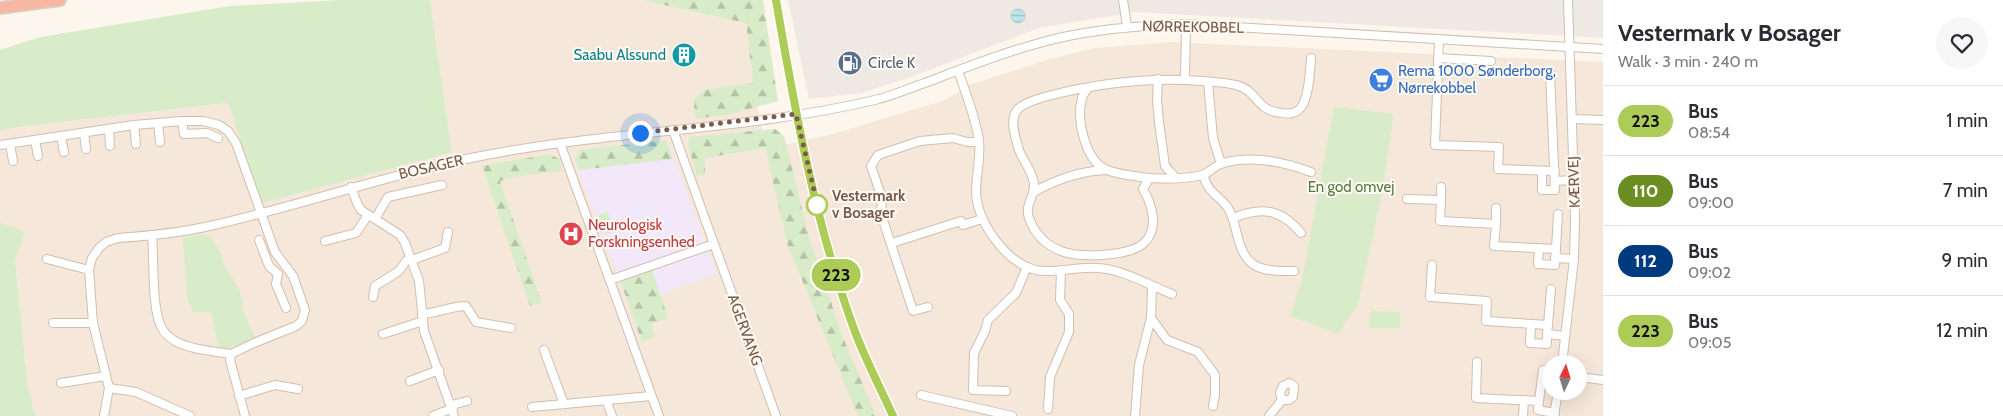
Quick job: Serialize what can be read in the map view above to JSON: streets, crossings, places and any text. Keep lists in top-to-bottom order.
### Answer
{
  "streets": {
    "street": [
      "NØRREKOBBEL",
      "BOSAGER",
      "KÆRVEJ",
      "AGERVANG"
    ]
  },
  "crossings": [
    ["NØRREKOBBEL", "BOSAGER"],
    ["NØRREKOBBEL", "KÆRVEJ"],
    ["BOSAGER", "AGERVANG"]
  ],
  "parks": ["En god omvej"],
  "places": {
    "building": ["Saabu Alssund"],
    "fuel station": ["Circle K"],
    "supermarket": ["Rema 1000 Sønderborg, Nørrekobbel"],
    "other": ["Vestermark v Bosager"],
    "hospital": ["Neurologisk Forskningsenhed"]
  },
  "lines": ["bus line 223"],
  "north": "top",
  "page": {
    "on_map": "223",
    "heading": ["Vestermark v Bosager", "Walk · 3 min · 240 m"],
    "list": [
      {
        "mark": "223",
        "name": "Bus",
        "note": "08:54",
        "value": "1 min"
      },
      {
        "mark": "110",
        "name": "Bus",
        "note": "09:00",
        "value": "7 min"
      },
      {
        "mark": "112",
        "name": "Bus",
        "note": "09:02",
        "value": "9 min"
      },
      {
        "mark": "223",
        "name": "Bus",
        "note": "09:05",
        "value": "12 min"
      }
    ]
  }
}
